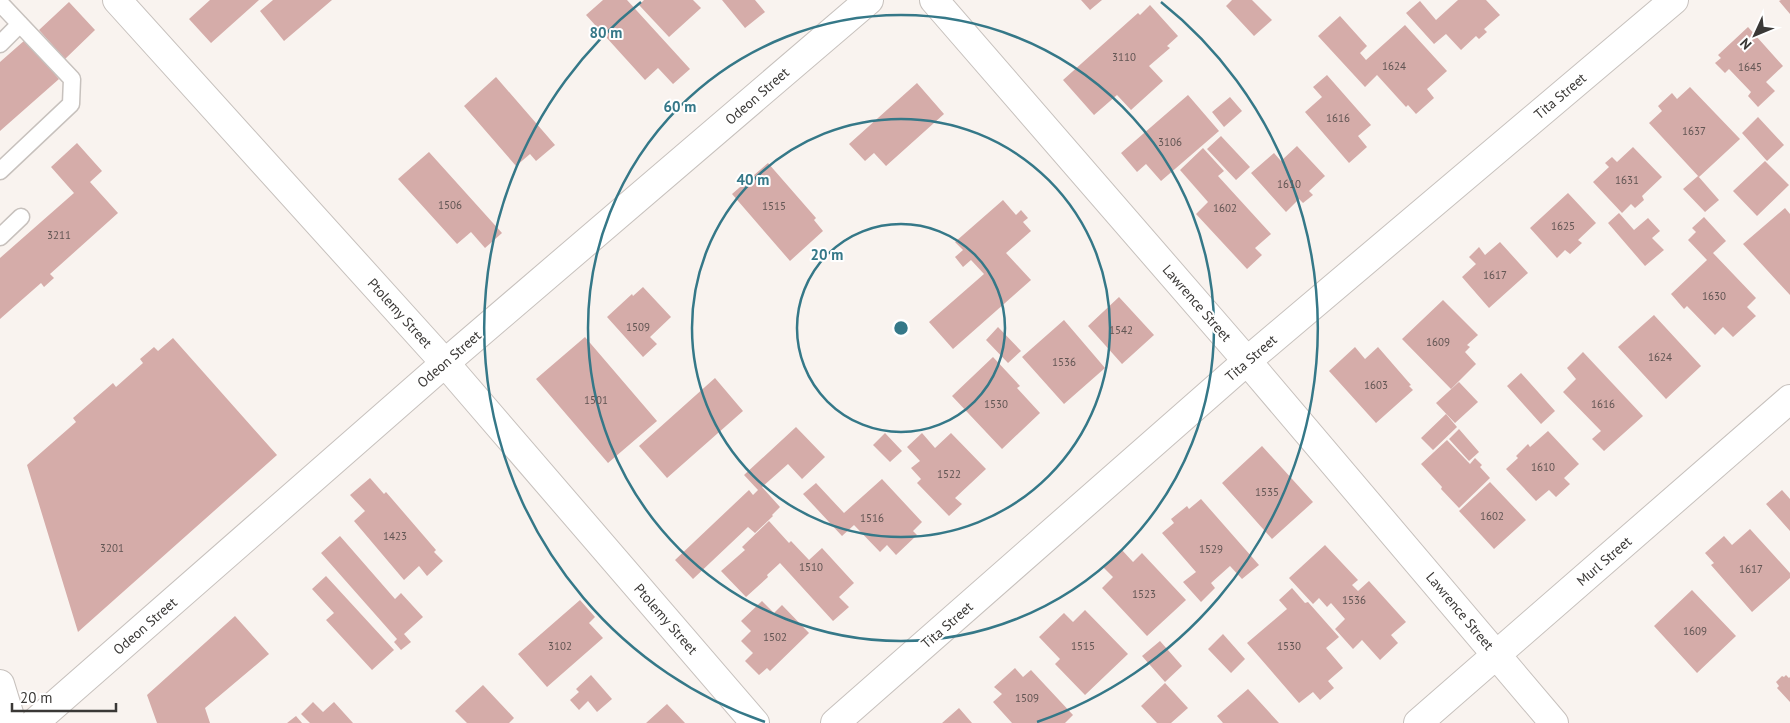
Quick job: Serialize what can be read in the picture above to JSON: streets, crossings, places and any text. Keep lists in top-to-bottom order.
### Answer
{
  "streets": {
    "street": [
      "Odeon Street",
      "Tita Street",
      "Lawrence Street",
      "Ptolemy Street",
      "Murl Street"
    ]
  },
  "crossings": [
    ["Odeon Street", "Ptolemy Street"],
    ["Tita Street", "Lawrence Street"],
    ["Lawrence Street", "Murl Street"]
  ],
  "house_numbers": [
    "3110",
    "1624",
    "1645",
    "1616",
    "1637",
    "3106",
    "1631",
    "1610",
    "1506",
    "1515",
    "1602",
    "1625",
    "3211",
    "1617",
    "1630",
    "1509",
    "1542",
    "1609",
    "1624",
    "1536",
    "1603",
    "1501",
    "1530",
    "1616",
    "1610",
    "1522",
    "1535",
    "1602",
    "1516",
    "1423",
    "3201",
    "1529",
    "1510",
    "1617",
    "1523",
    "1536",
    "1609",
    "1502",
    "3102",
    "1515",
    "1530",
    "1509"
  ],
  "scale_bar": "20 m",
  "north": "bottom left",
  "rings": [
    "80 m",
    "60 m",
    "40 m",
    "20 m"
  ]
}
